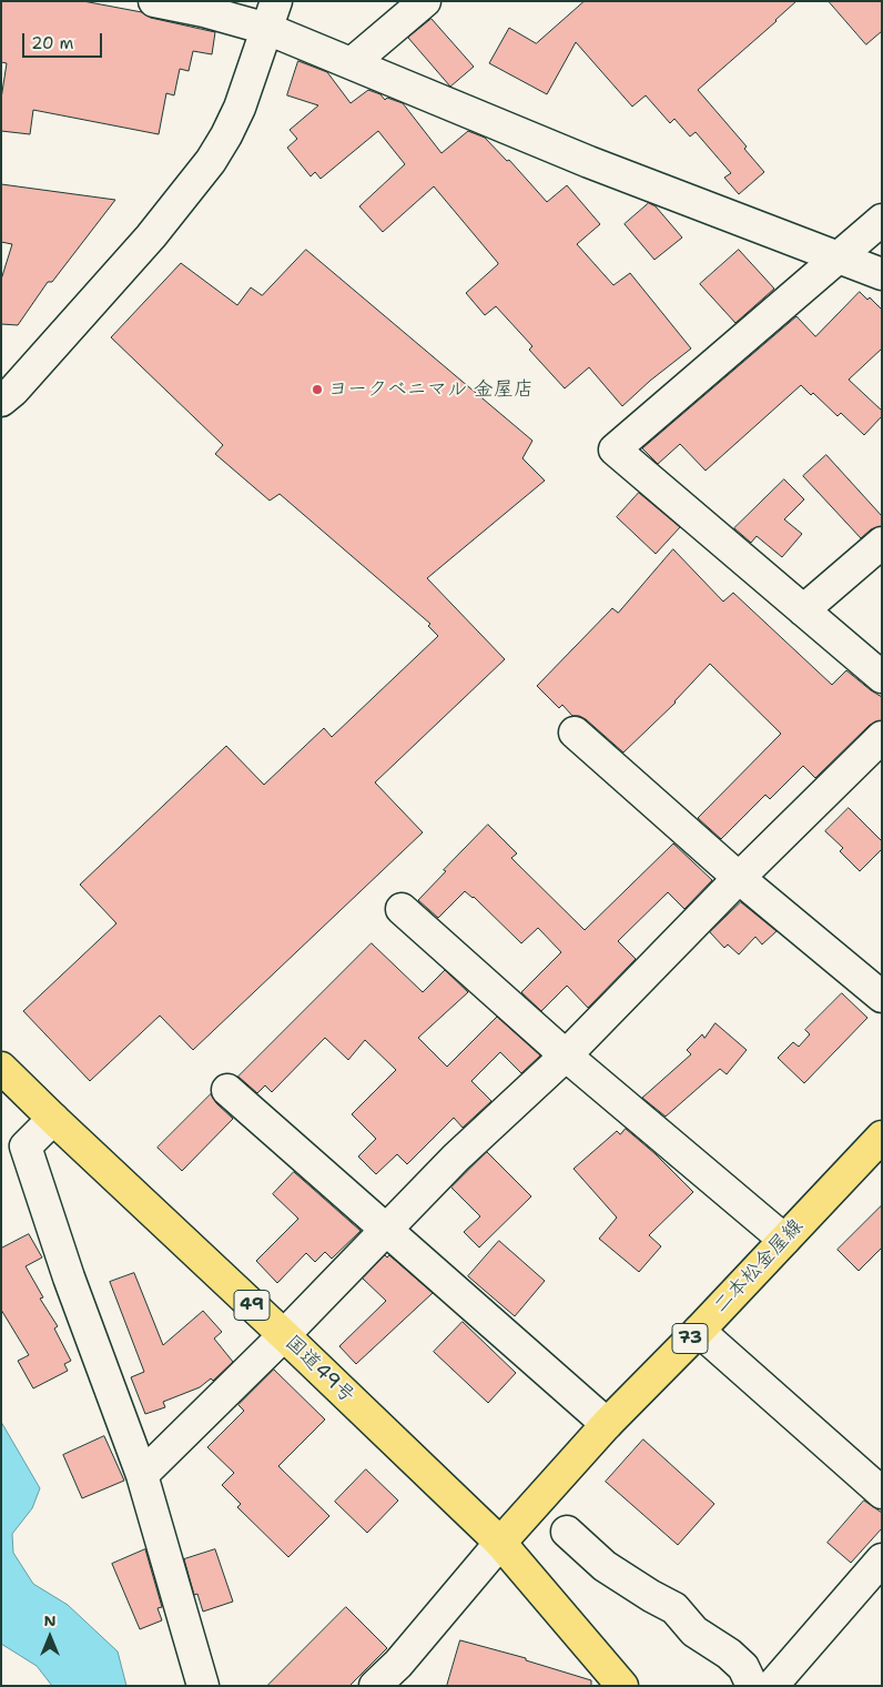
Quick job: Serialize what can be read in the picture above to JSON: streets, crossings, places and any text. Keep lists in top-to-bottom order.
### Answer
{
  "streets": {
    "main road": [
      "二本松金屋線",
      "49",
      "73",
      "国道49号"
    ]
  },
  "crossings": [
    ["二本松金屋線", "国道49号"]
  ],
  "places": ["ヨークベニマル 金屋店"],
  "scale_bar": "20 m",
  "north": "top"
}
